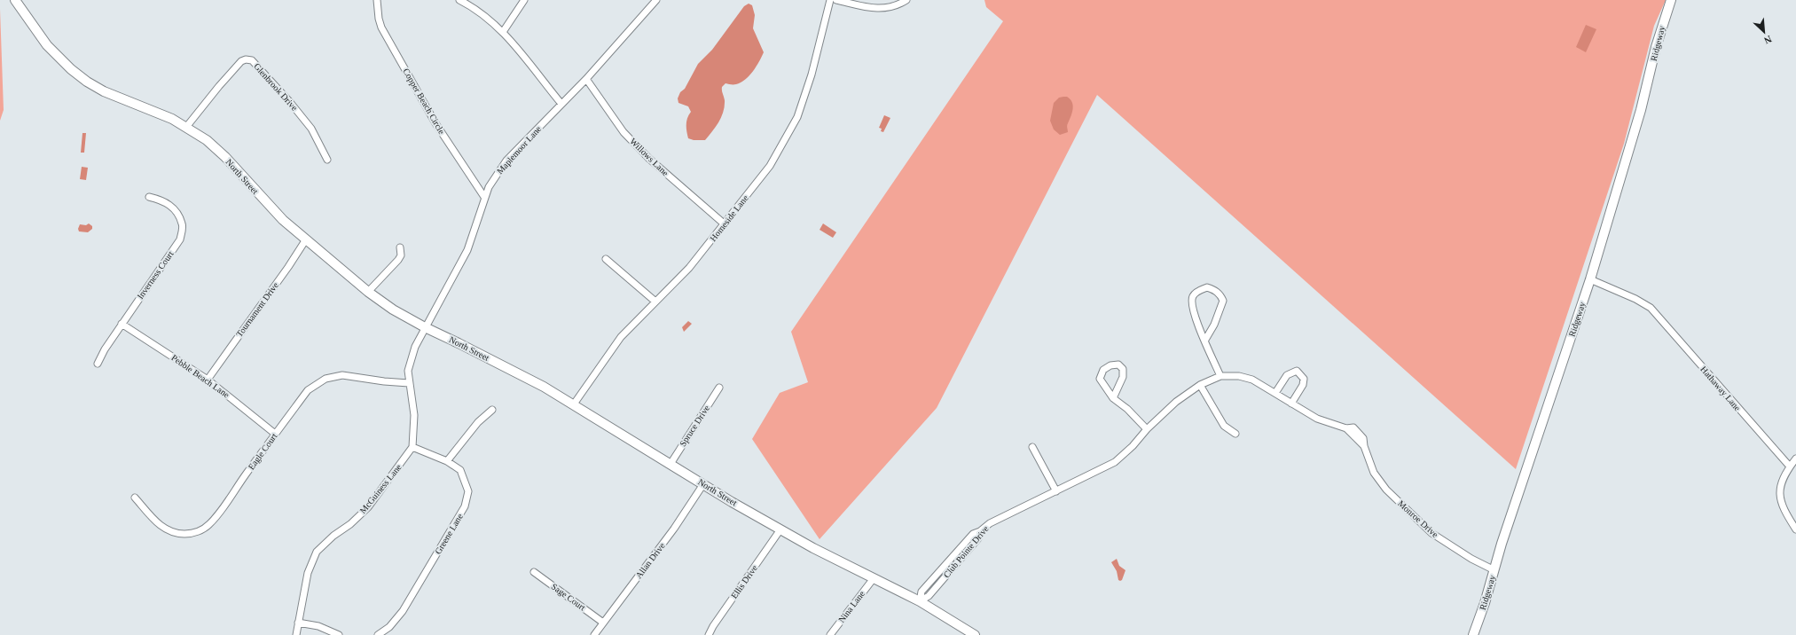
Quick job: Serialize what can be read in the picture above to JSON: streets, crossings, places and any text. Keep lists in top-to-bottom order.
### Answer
{
  "streets": {
    "main road": ["Ridgeway", "North Street"],
    "street": [
      "Glenbrook Drive",
      "Copper Beach Circle",
      "Maplemoor Lane",
      "Willows Lane",
      "Homeside Lane",
      "Inverness Court",
      "Tournament Drive",
      "Pebble Beach Lane",
      "Hathaway Lane",
      "Spruce Drive",
      "Eagle Court",
      "McGuiness Lane",
      "Monroe Drive",
      "Greene Lane",
      "Club Pointe Drive",
      "Allan Drive",
      "Ellis Drive",
      "Sage Court",
      "Nina Lane"
    ]
  },
  "crossings": [
    ["Ridgeway", "Hathaway Lane"],
    ["Ridgeway", "Monroe Drive"],
    ["Glenbrook Drive", "North Street"],
    ["Copper Beach Circle", "Maplemoor Lane"],
    ["Maplemoor Lane", "Willows Lane"],
    ["Maplemoor Lane", "North Street"],
    ["Willows Lane", "Homeside Lane"],
    ["North Street", "Homeside Lane"],
    ["North Street", "Tournament Drive"],
    ["North Street", "Spruce Drive"],
    ["North Street", "Club Pointe Drive"],
    ["North Street", "Allan Drive"],
    ["North Street", "Ellis Drive"],
    ["North Street", "Nina Lane"],
    ["Inverness Court", "Pebble Beach Lane"],
    ["Tournament Drive", "Pebble Beach Lane"],
    ["Pebble Beach Lane", "Eagle Court"],
    ["McGuiness Lane", "Greene Lane"],
    ["Monroe Drive", "Club Pointe Drive"],
    ["Allan Drive", "Sage Court"]
  ],
  "north": "bottom right"
}
